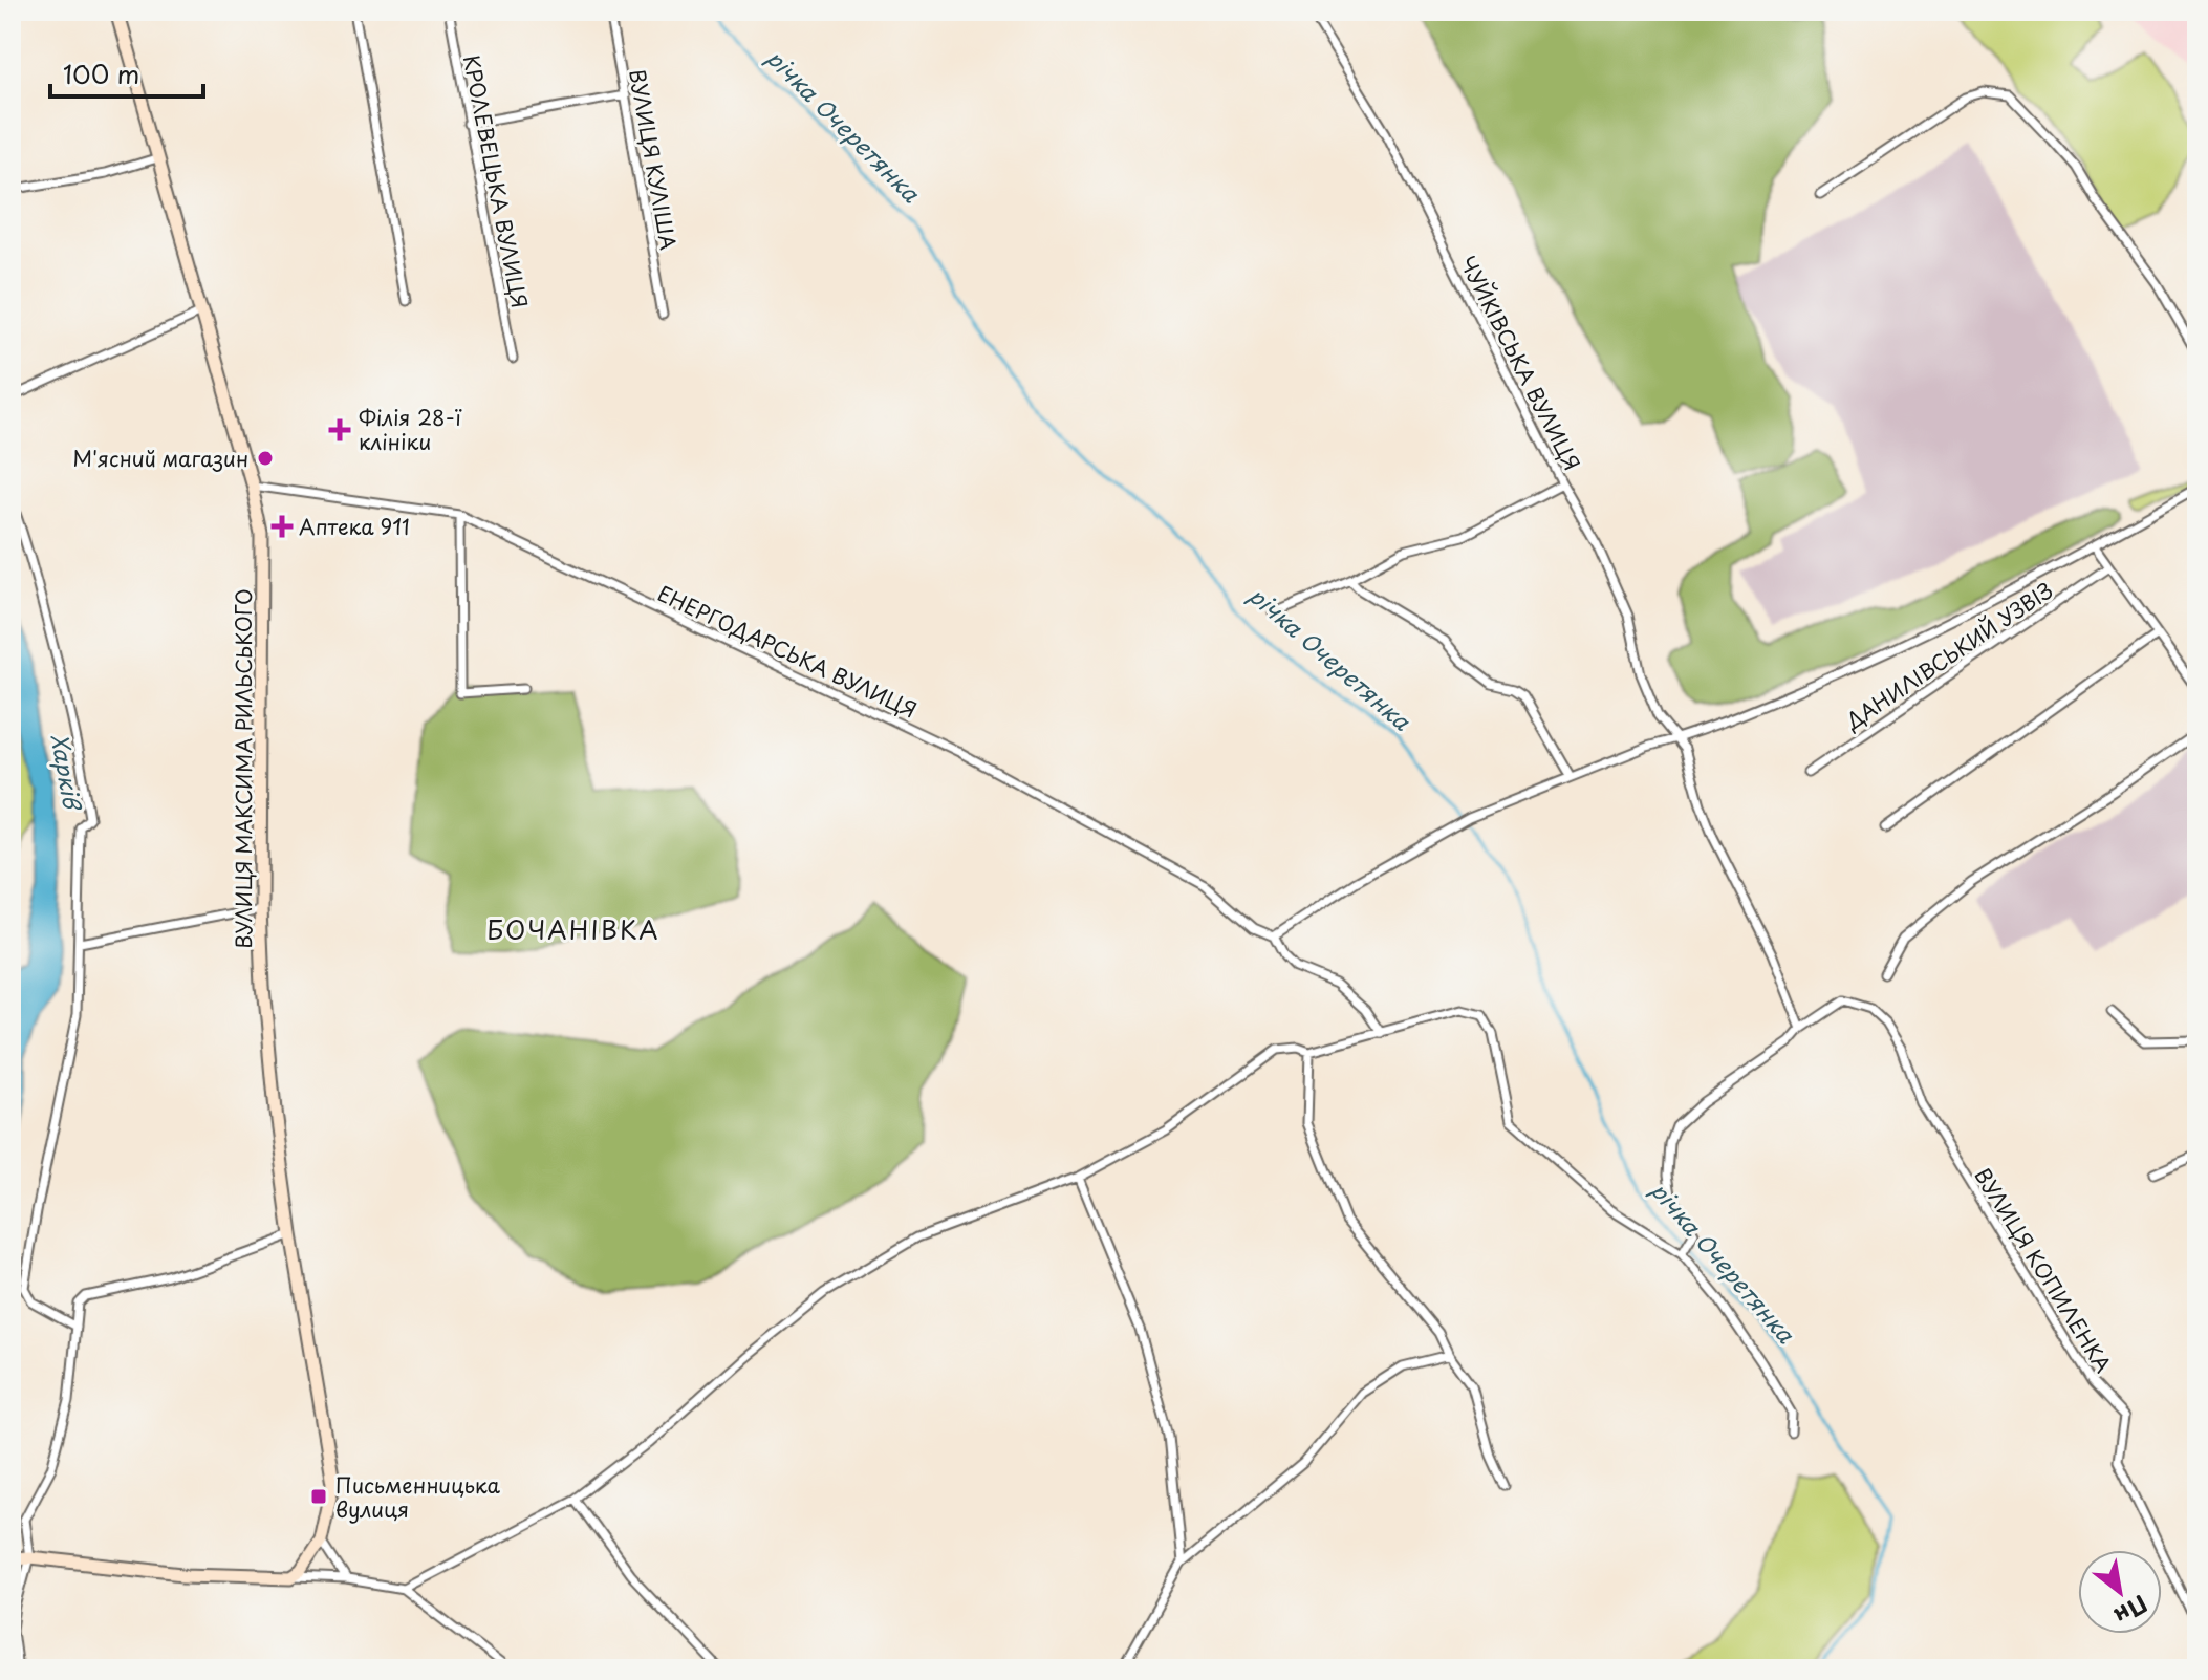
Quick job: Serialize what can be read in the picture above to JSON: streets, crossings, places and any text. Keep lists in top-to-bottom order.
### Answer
{
  "streets": {
    "main road": ["ВУЛИЦЯ МАКСИМА РИЛЬСЬКОГО"],
    "street": [
      "ВУЛИЦЯ КУЛІША",
      "КРОЛЕВЕЦЬКА ВУЛИЦЯ",
      "ЧУЙКІВСЬКА ВУЛИЦЯ",
      "ЕНЕРГОДАРСЬКА ВУЛИЦЯ",
      "ДАНИЛІВСЬКИЙ УЗВІЗ",
      "ВУЛИЦЯ КОПИЛЕНКА"
    ]
  },
  "crossings": [
    ["ЕНЕРГОДАРСЬКА ВУЛИЦЯ", "ВУЛИЦЯ МАКСИМА РИЛЬСЬКОГО"]
  ],
  "districts": ["БОЧАНІВКА"],
  "water": ["річка Очеретянка", "Харків"],
  "places": {
    "health": ["Філія 28-ї клініки", "Аптека 911"],
    "other": ["М'ясний магазин"],
    "transit": ["Письменницька вулиця"]
  },
  "scale_bar": "100 m",
  "north": "bottom right"
}
